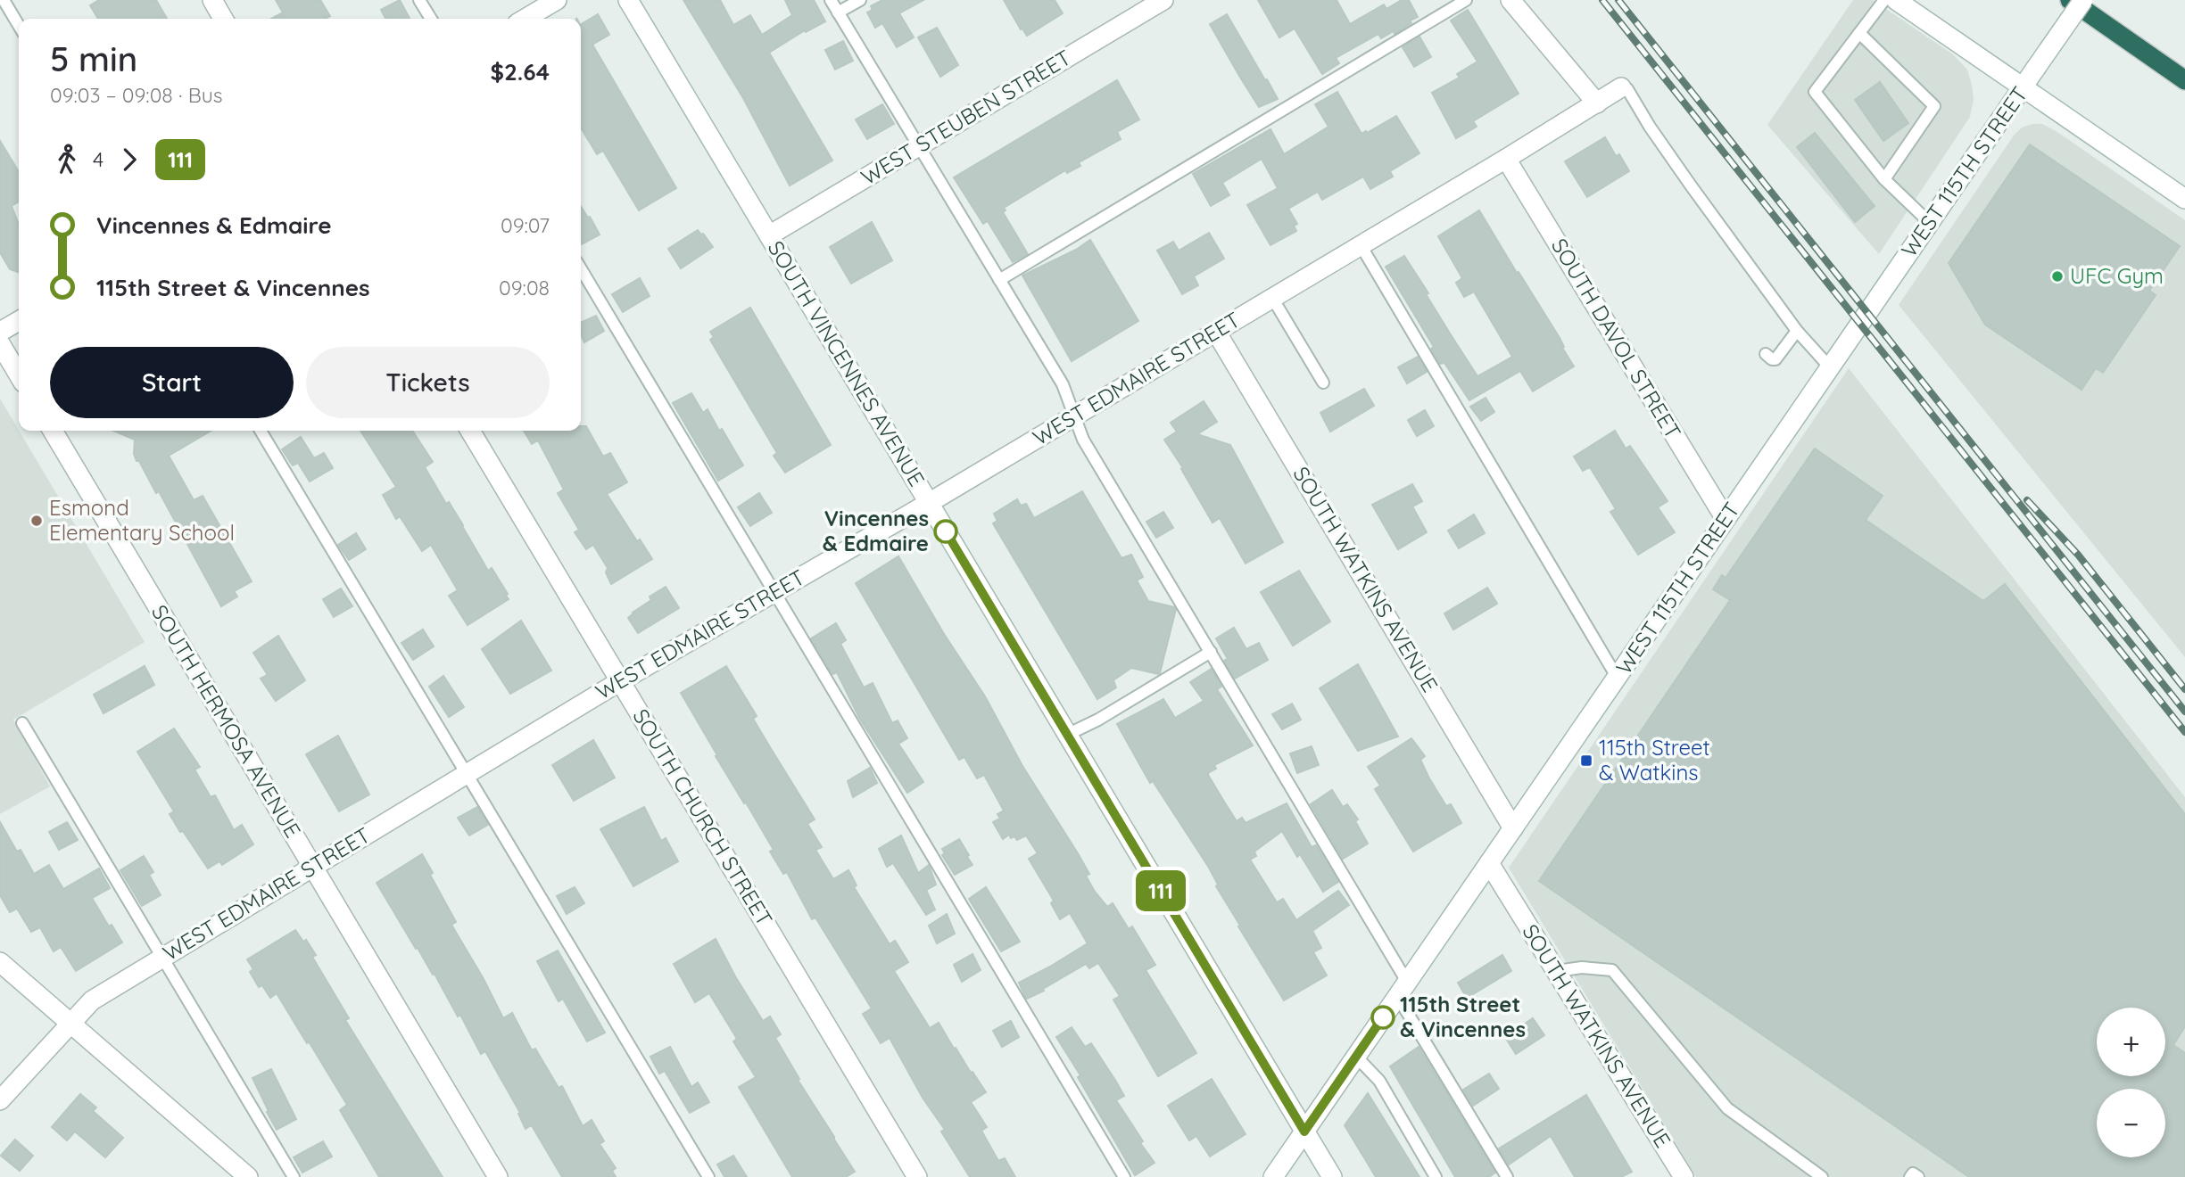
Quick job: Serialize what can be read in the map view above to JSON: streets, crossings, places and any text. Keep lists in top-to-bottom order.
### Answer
{
  "streets": {
    "street": [
      "WEST STEUBEN STREET",
      "WEST 115TH STREET",
      "SOUTH DAVOL STREET",
      "SOUTH VINCENNES AVENUE",
      "WEST EDMAIRE STREET",
      "SOUTH WATKINS AVENUE",
      "SOUTH HERMOSA AVENUE",
      "SOUTH CHURCH STREET"
    ]
  },
  "crossings": [
    ["WEST STEUBEN STREET", "SOUTH VINCENNES AVENUE"],
    ["WEST 115TH STREET", "SOUTH DAVOL STREET"],
    ["WEST 115TH STREET", "SOUTH VINCENNES AVENUE"],
    ["WEST 115TH STREET", "SOUTH WATKINS AVENUE"],
    ["SOUTH DAVOL STREET", "WEST EDMAIRE STREET"],
    ["SOUTH VINCENNES AVENUE", "WEST EDMAIRE STREET"],
    ["WEST EDMAIRE STREET", "SOUTH WATKINS AVENUE"],
    ["WEST EDMAIRE STREET", "SOUTH HERMOSA AVENUE"],
    ["WEST EDMAIRE STREET", "SOUTH CHURCH STREET"]
  ],
  "places": {
    "other": [
      "UFC Gym",
      "Esmond Elementary School",
      "Vincennes & Edmaire",
      "115th Street & Vincennes"
    ],
    "transit": ["115th Street & Watkins"]
  },
  "lines": ["bus line 111"],
  "page": {
    "on_map": "111",
    "heading": ["5 min", "09:03 – 09:08 · Bus", "$2.64"],
    "legs": ["4", "111"],
    "list": [
      {
        "name": "Vincennes & Edmaire",
        "value": "09:07"
      },
      {
        "name": "115th Street & Vincennes",
        "value": "09:08"
      }
    ],
    "buttons": ["Start", "Tickets"],
    "map_buttons": ["+", "−"]
  }
}
